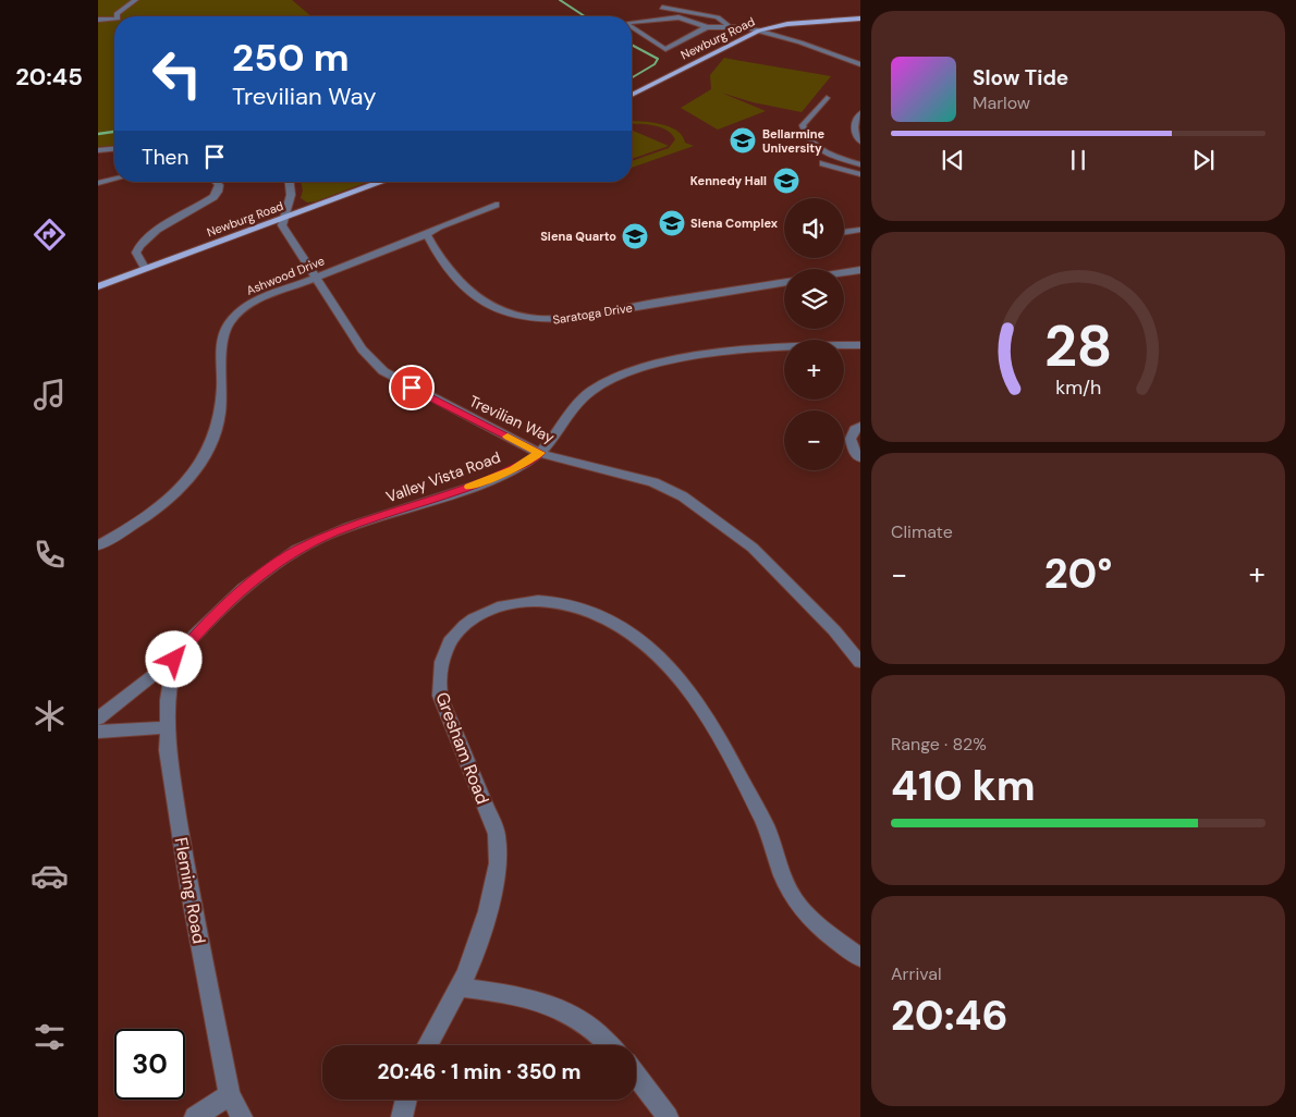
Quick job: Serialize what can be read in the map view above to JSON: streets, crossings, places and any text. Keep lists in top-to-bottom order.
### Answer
{
  "streets": {
    "main road": ["Newburg Road"],
    "street": [
      "Ashwood Drive",
      "Saratoga Drive",
      "Trevilian Way",
      "Valley Vista Road",
      "Gresham Road",
      "Fleming Road"
    ]
  },
  "crossings": [
    ["Newburg Road", "Trevilian Way"],
    ["Ashwood Drive", "Saratoga Drive"],
    ["Ashwood Drive", "Trevilian Way"],
    ["Trevilian Way", "Valley Vista Road"],
    ["Valley Vista Road", "Fleming Road"]
  ],
  "places": {
    "school or university": [
      "Bellarmine University",
      "Kennedy Hall",
      "Siena Complex",
      "Siena Quarto"
    ]
  },
  "page": {
    "tabs": "20:45",
    "turn": ["250 m", "Trevilian Way"],
    "song": ["Slow Tide", "Marlow"],
    "then": "Then",
    "map_buttons": ["+", "−"],
    "tile": [
      "Climate",
      ["Range · 82%", "410 km"],
      ["Arrival", "20:46"]
    ],
    "heat": ["−", "20°", "+"],
    "limit": "30",
    "trip": "20:46 · 1 min · 350 m",
    "gauge": ["28", "km/h"]
  }
}
